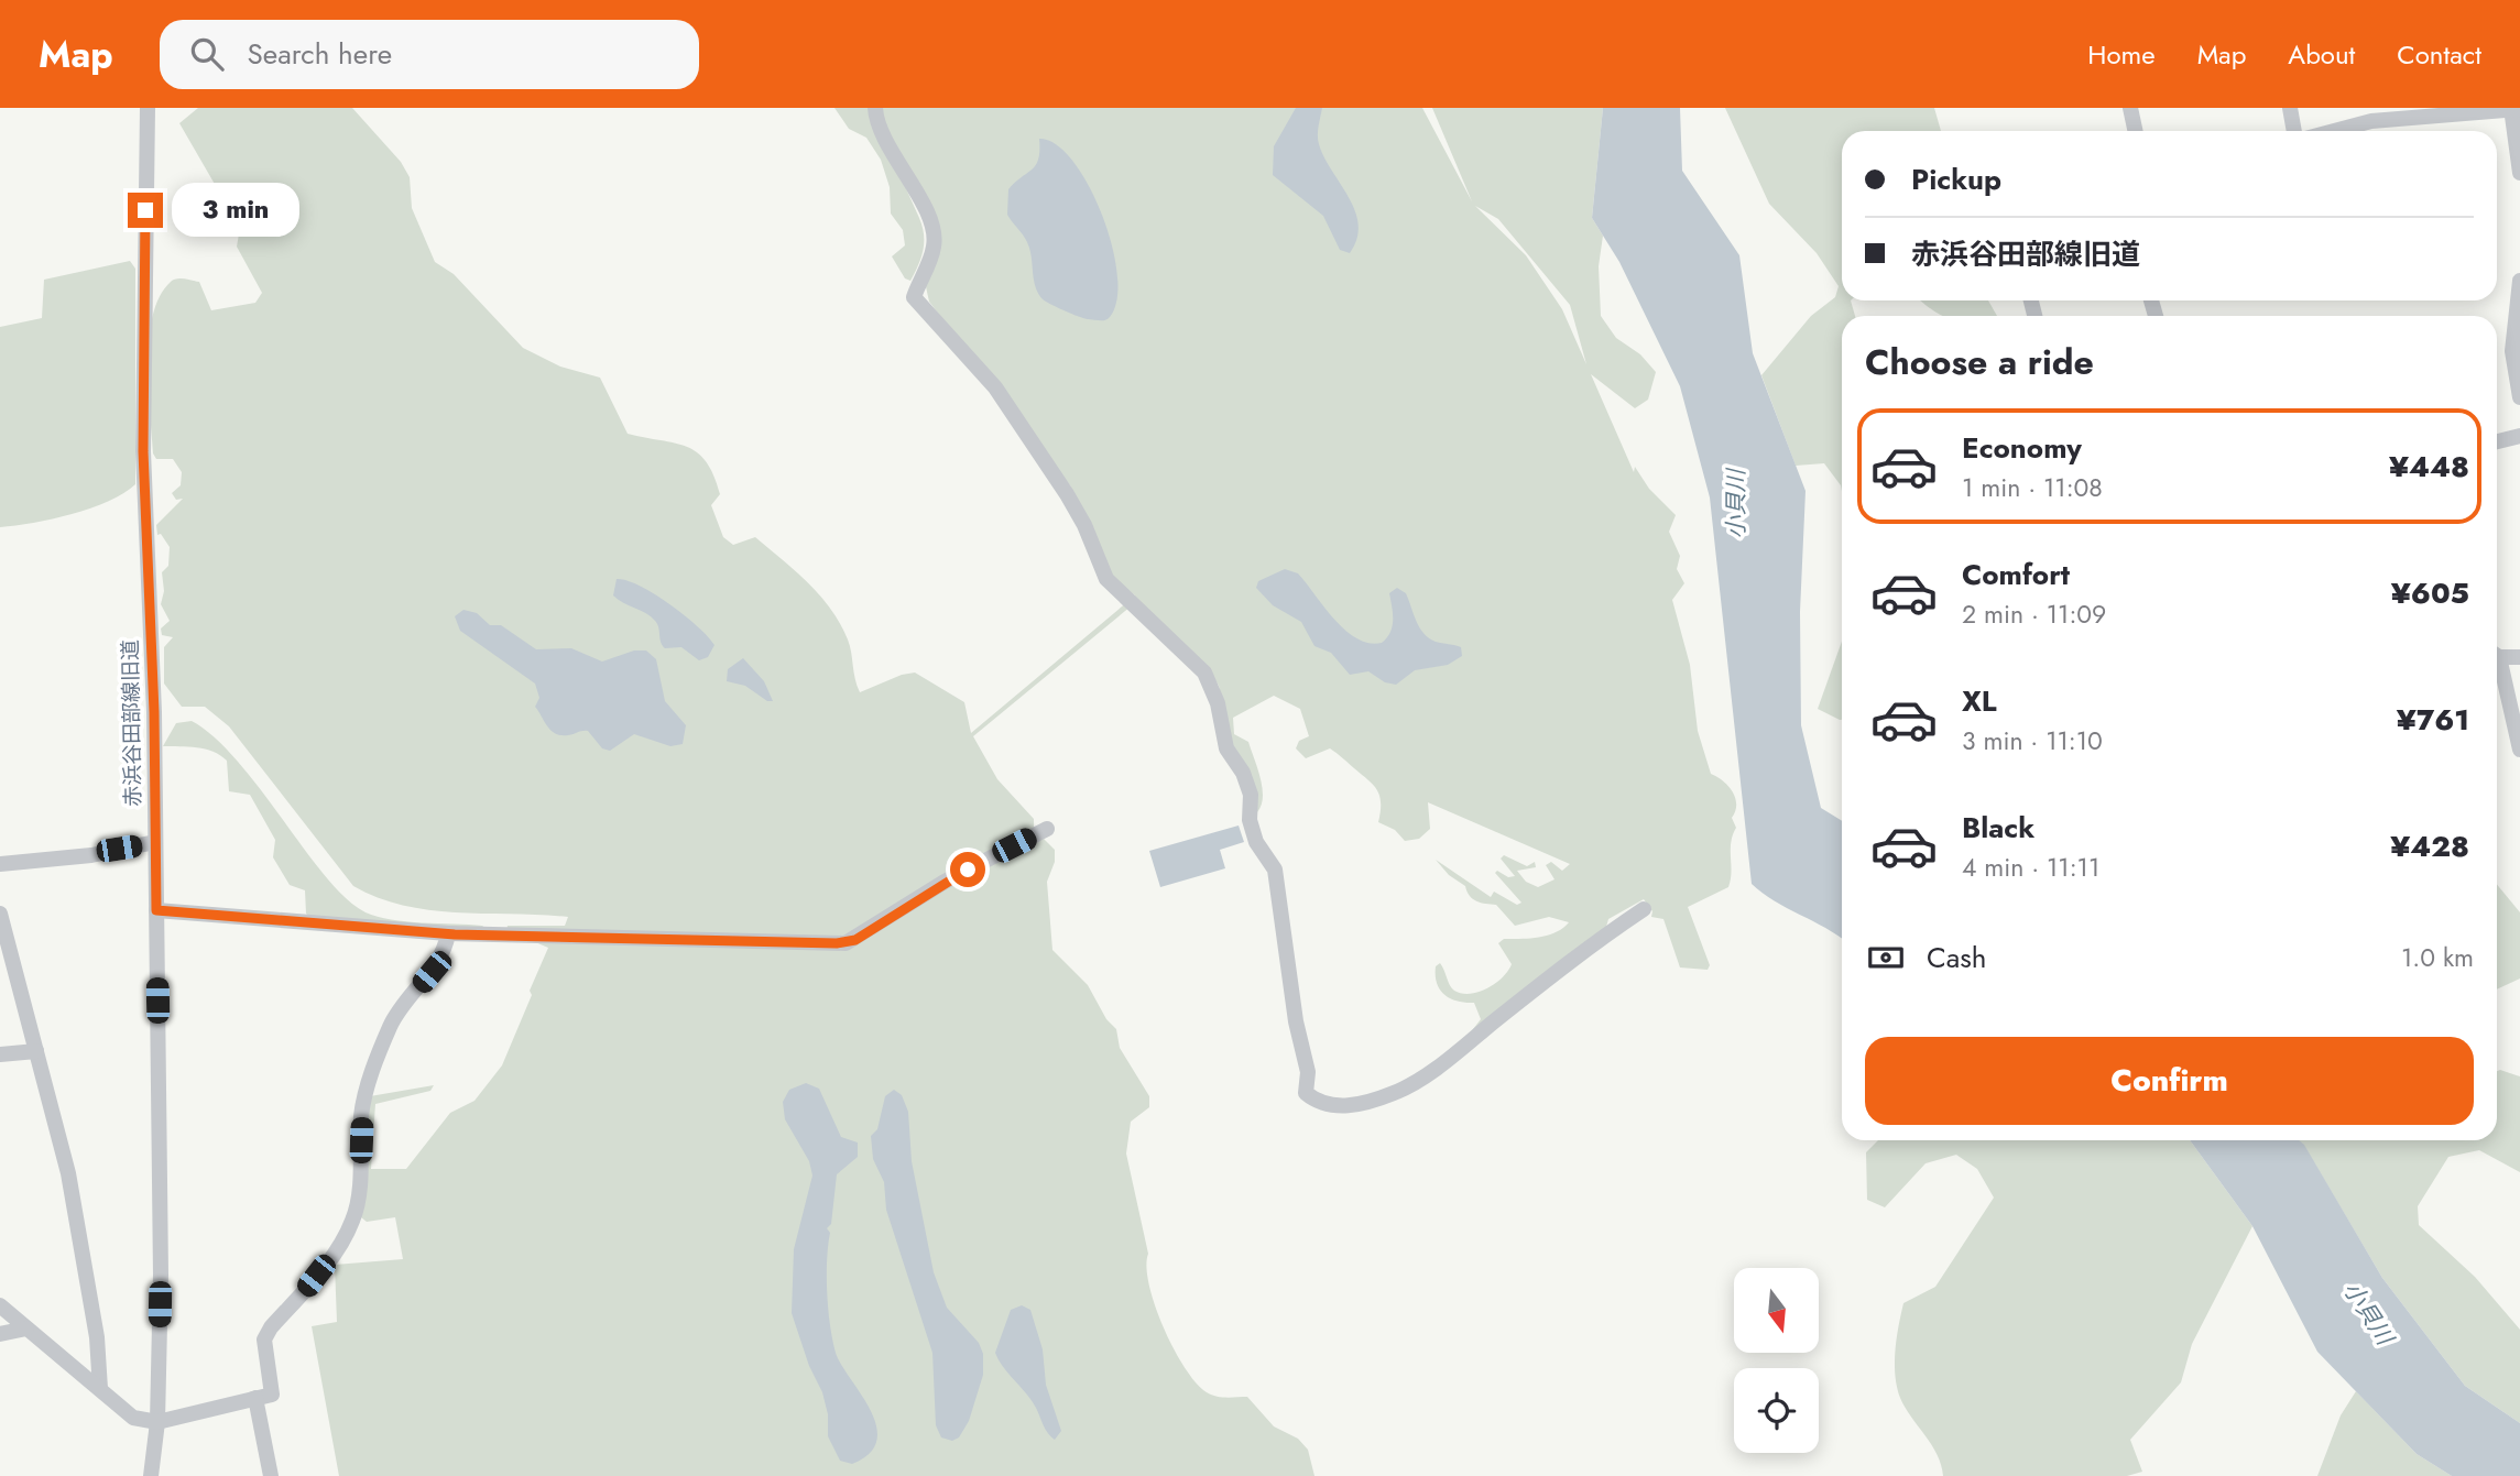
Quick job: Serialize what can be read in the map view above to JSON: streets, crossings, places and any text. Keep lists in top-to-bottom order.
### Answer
{
  "streets": {
    "street": ["赤浜谷田部線旧道"]
  },
  "water": ["小貝川"],
  "north": "bottom",
  "page": {
    "header": "Map",
    "search": "Search here",
    "nav": [
      "Home",
      "Map",
      "About",
      "Contact"
    ],
    "banner": ["Pickup", "赤浜谷田部線旧道"],
    "bubble": "3 min",
    "heading": "Choose a ride",
    "list": [
      {
        "name": "Economy",
        "note": "1 min · 11:08",
        "value": "¥448"
      },
      {
        "name": "Comfort",
        "note": "2 min · 11:09",
        "value": "¥605"
      },
      {
        "name": "XL",
        "note": "3 min · 11:10",
        "value": "¥761"
      },
      {
        "name": "Black",
        "note": "4 min · 11:11",
        "value": "¥428"
      }
    ],
    "pay": ["Cash", "1.0 km"],
    "buttons": "Confirm"
  }
}
